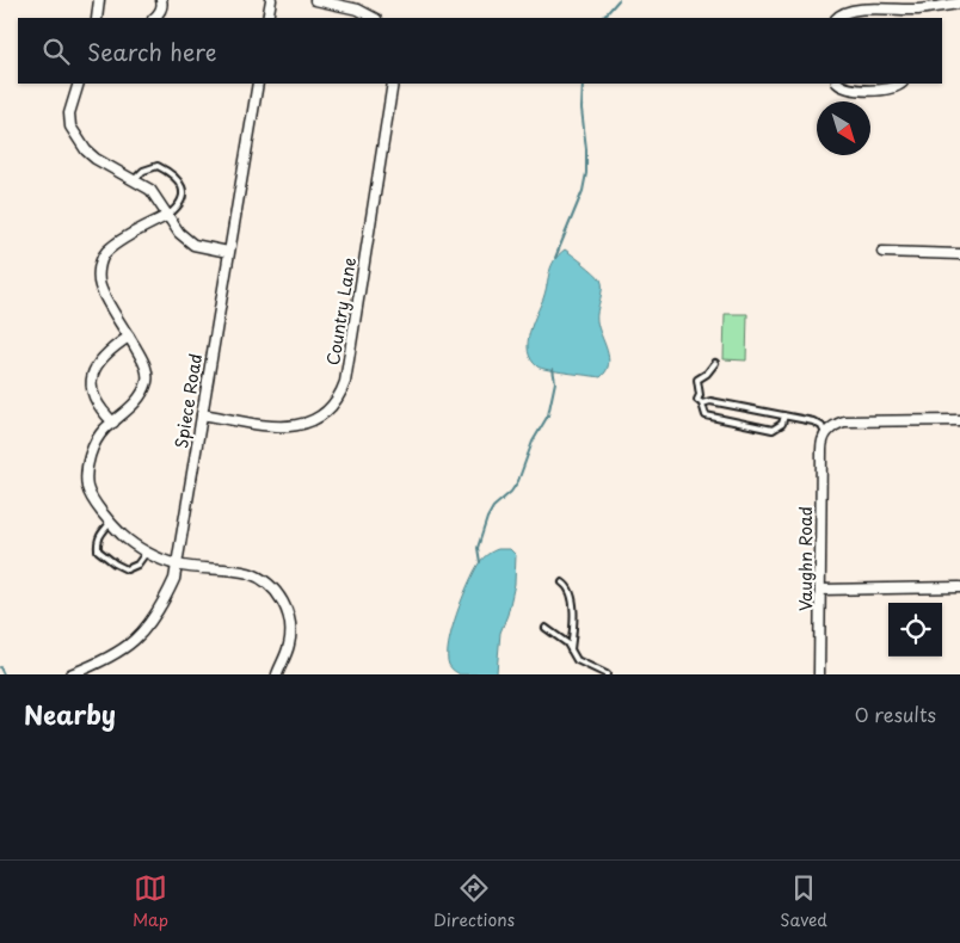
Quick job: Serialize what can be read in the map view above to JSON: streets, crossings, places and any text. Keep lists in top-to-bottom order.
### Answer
{
  "streets": {
    "street": ["Country Lane", "Spiece Road", "Vaughn Road"]
  },
  "crossings": [
    ["Country Lane", "Spiece Road"]
  ],
  "north": "bottom right",
  "page": {
    "search": "Search here",
    "heading": ["Nearby", "0 results"],
    "nav": ["Map", "Directions", "Saved"]
  }
}
